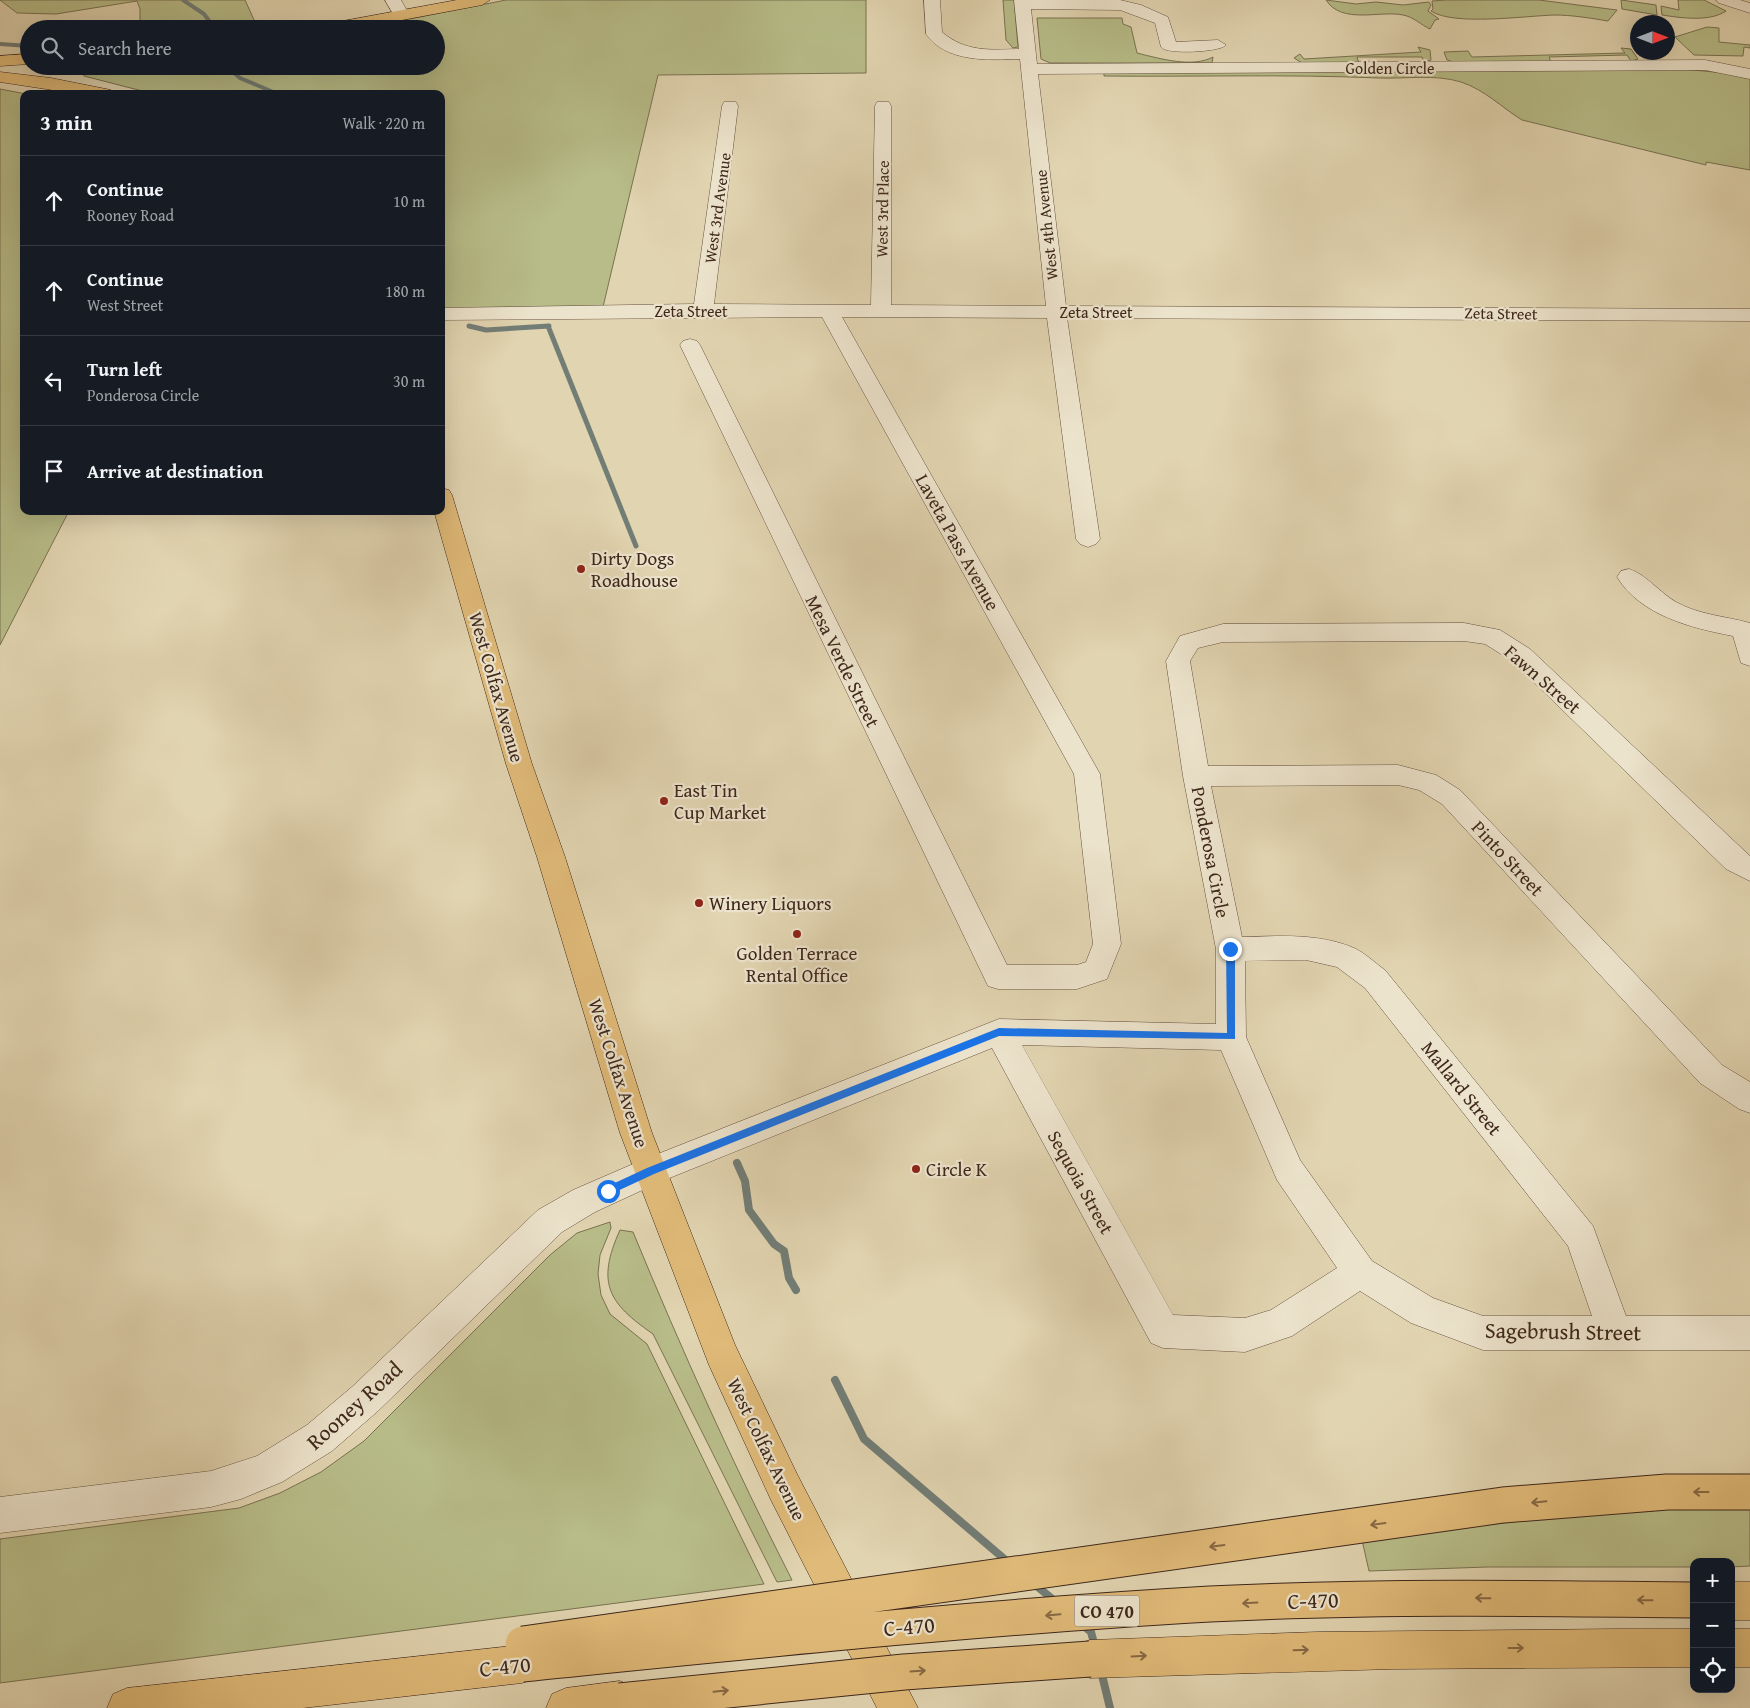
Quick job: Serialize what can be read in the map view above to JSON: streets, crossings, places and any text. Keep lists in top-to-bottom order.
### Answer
{
  "streets": {
    "main road": ["West Colfax Avenue", "C-470", "CO 470"],
    "street": [
      "Golden Circle",
      "West 3rd Avenue",
      "West 3rd Place",
      "West 4th Avenue",
      "Zeta Street",
      "Laveta Pass Avenue",
      "Mesa Verde Street",
      "Fawn Street",
      "Ponderosa Circle",
      "Pinto Street",
      "Mallard Street",
      "Sequoia Street",
      "Sagebrush Street",
      "Rooney Road"
    ]
  },
  "crossings": [
    ["Golden Circle", "West 4th Avenue"],
    ["West 3rd Avenue", "Zeta Street"],
    ["West 3rd Place", "Zeta Street"],
    ["West 4th Avenue", "Zeta Street"],
    ["Zeta Street", "Laveta Pass Avenue"],
    ["Laveta Pass Avenue", "Mesa Verde Street"],
    ["Fawn Street", "Ponderosa Circle"],
    ["West Colfax Avenue", "Rooney Road"],
    ["Ponderosa Circle", "Pinto Street"],
    ["Ponderosa Circle", "Mallard Street"],
    ["Ponderosa Circle", "Sequoia Street"],
    ["Ponderosa Circle", "Sagebrush Street"],
    ["Mallard Street", "Sagebrush Street"],
    ["Sequoia Street", "Sagebrush Street"],
    ["Sequoia Street", "Rooney Road"]
  ],
  "places": [
    "Dirty Dogs Roadhouse",
    "East Tin Cup Market",
    "Winery Liquors",
    "Golden Terrace Rental Office",
    "Circle K"
  ],
  "north": "right",
  "page": {
    "search": "Search here",
    "heading": ["3 min", "Walk · 220 m"],
    "list": [
      ["Continue", "Rooney Road", "10 m"],
      ["Continue", "West Street", "180 m"],
      ["Turn left", "Ponderosa Circle", "30 m"],
      "Arrive at destination"
    ],
    "map_buttons": ["+", "−"]
  }
}
